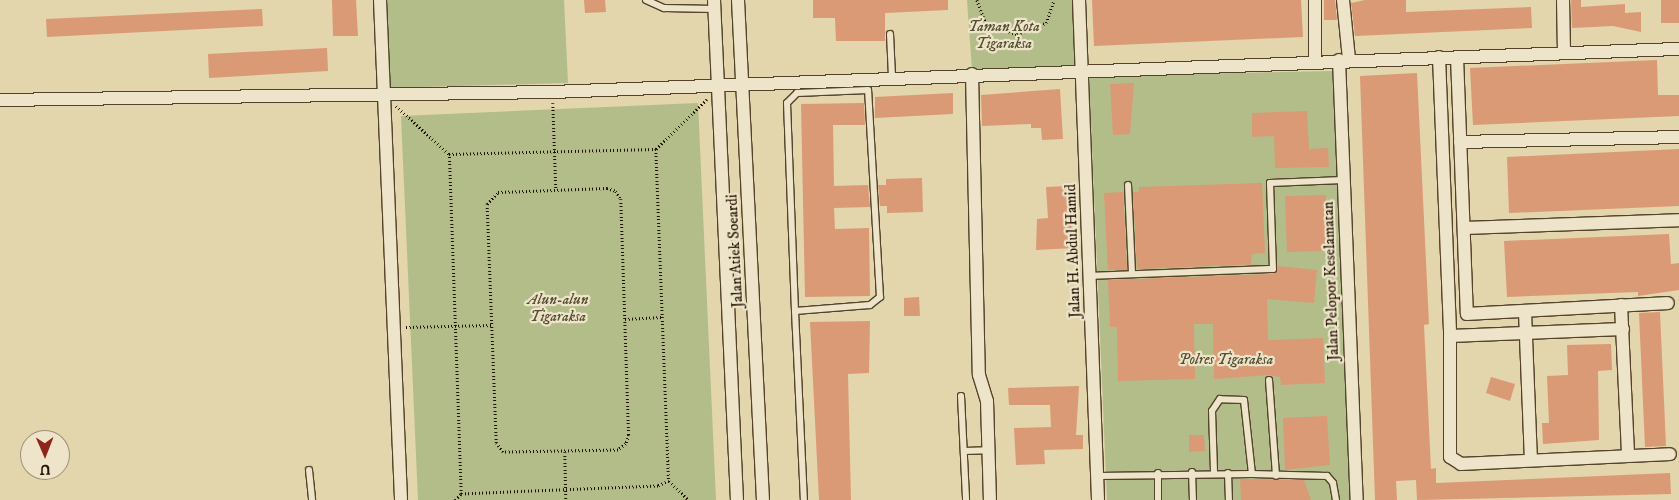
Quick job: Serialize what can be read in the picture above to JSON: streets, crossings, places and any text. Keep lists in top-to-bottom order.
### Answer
{
  "streets": {
    "street": ["Jalan Atiek Soeardi", "Jalan H. Abdul Hamid", "Jalan Pelopor Keselamatan"]
  },
  "parks": ["Taman Kota Tigaraksa", "Alun-alun Tigaraksa", "Polres Tigaraksa"],
  "north": "bottom"
}
